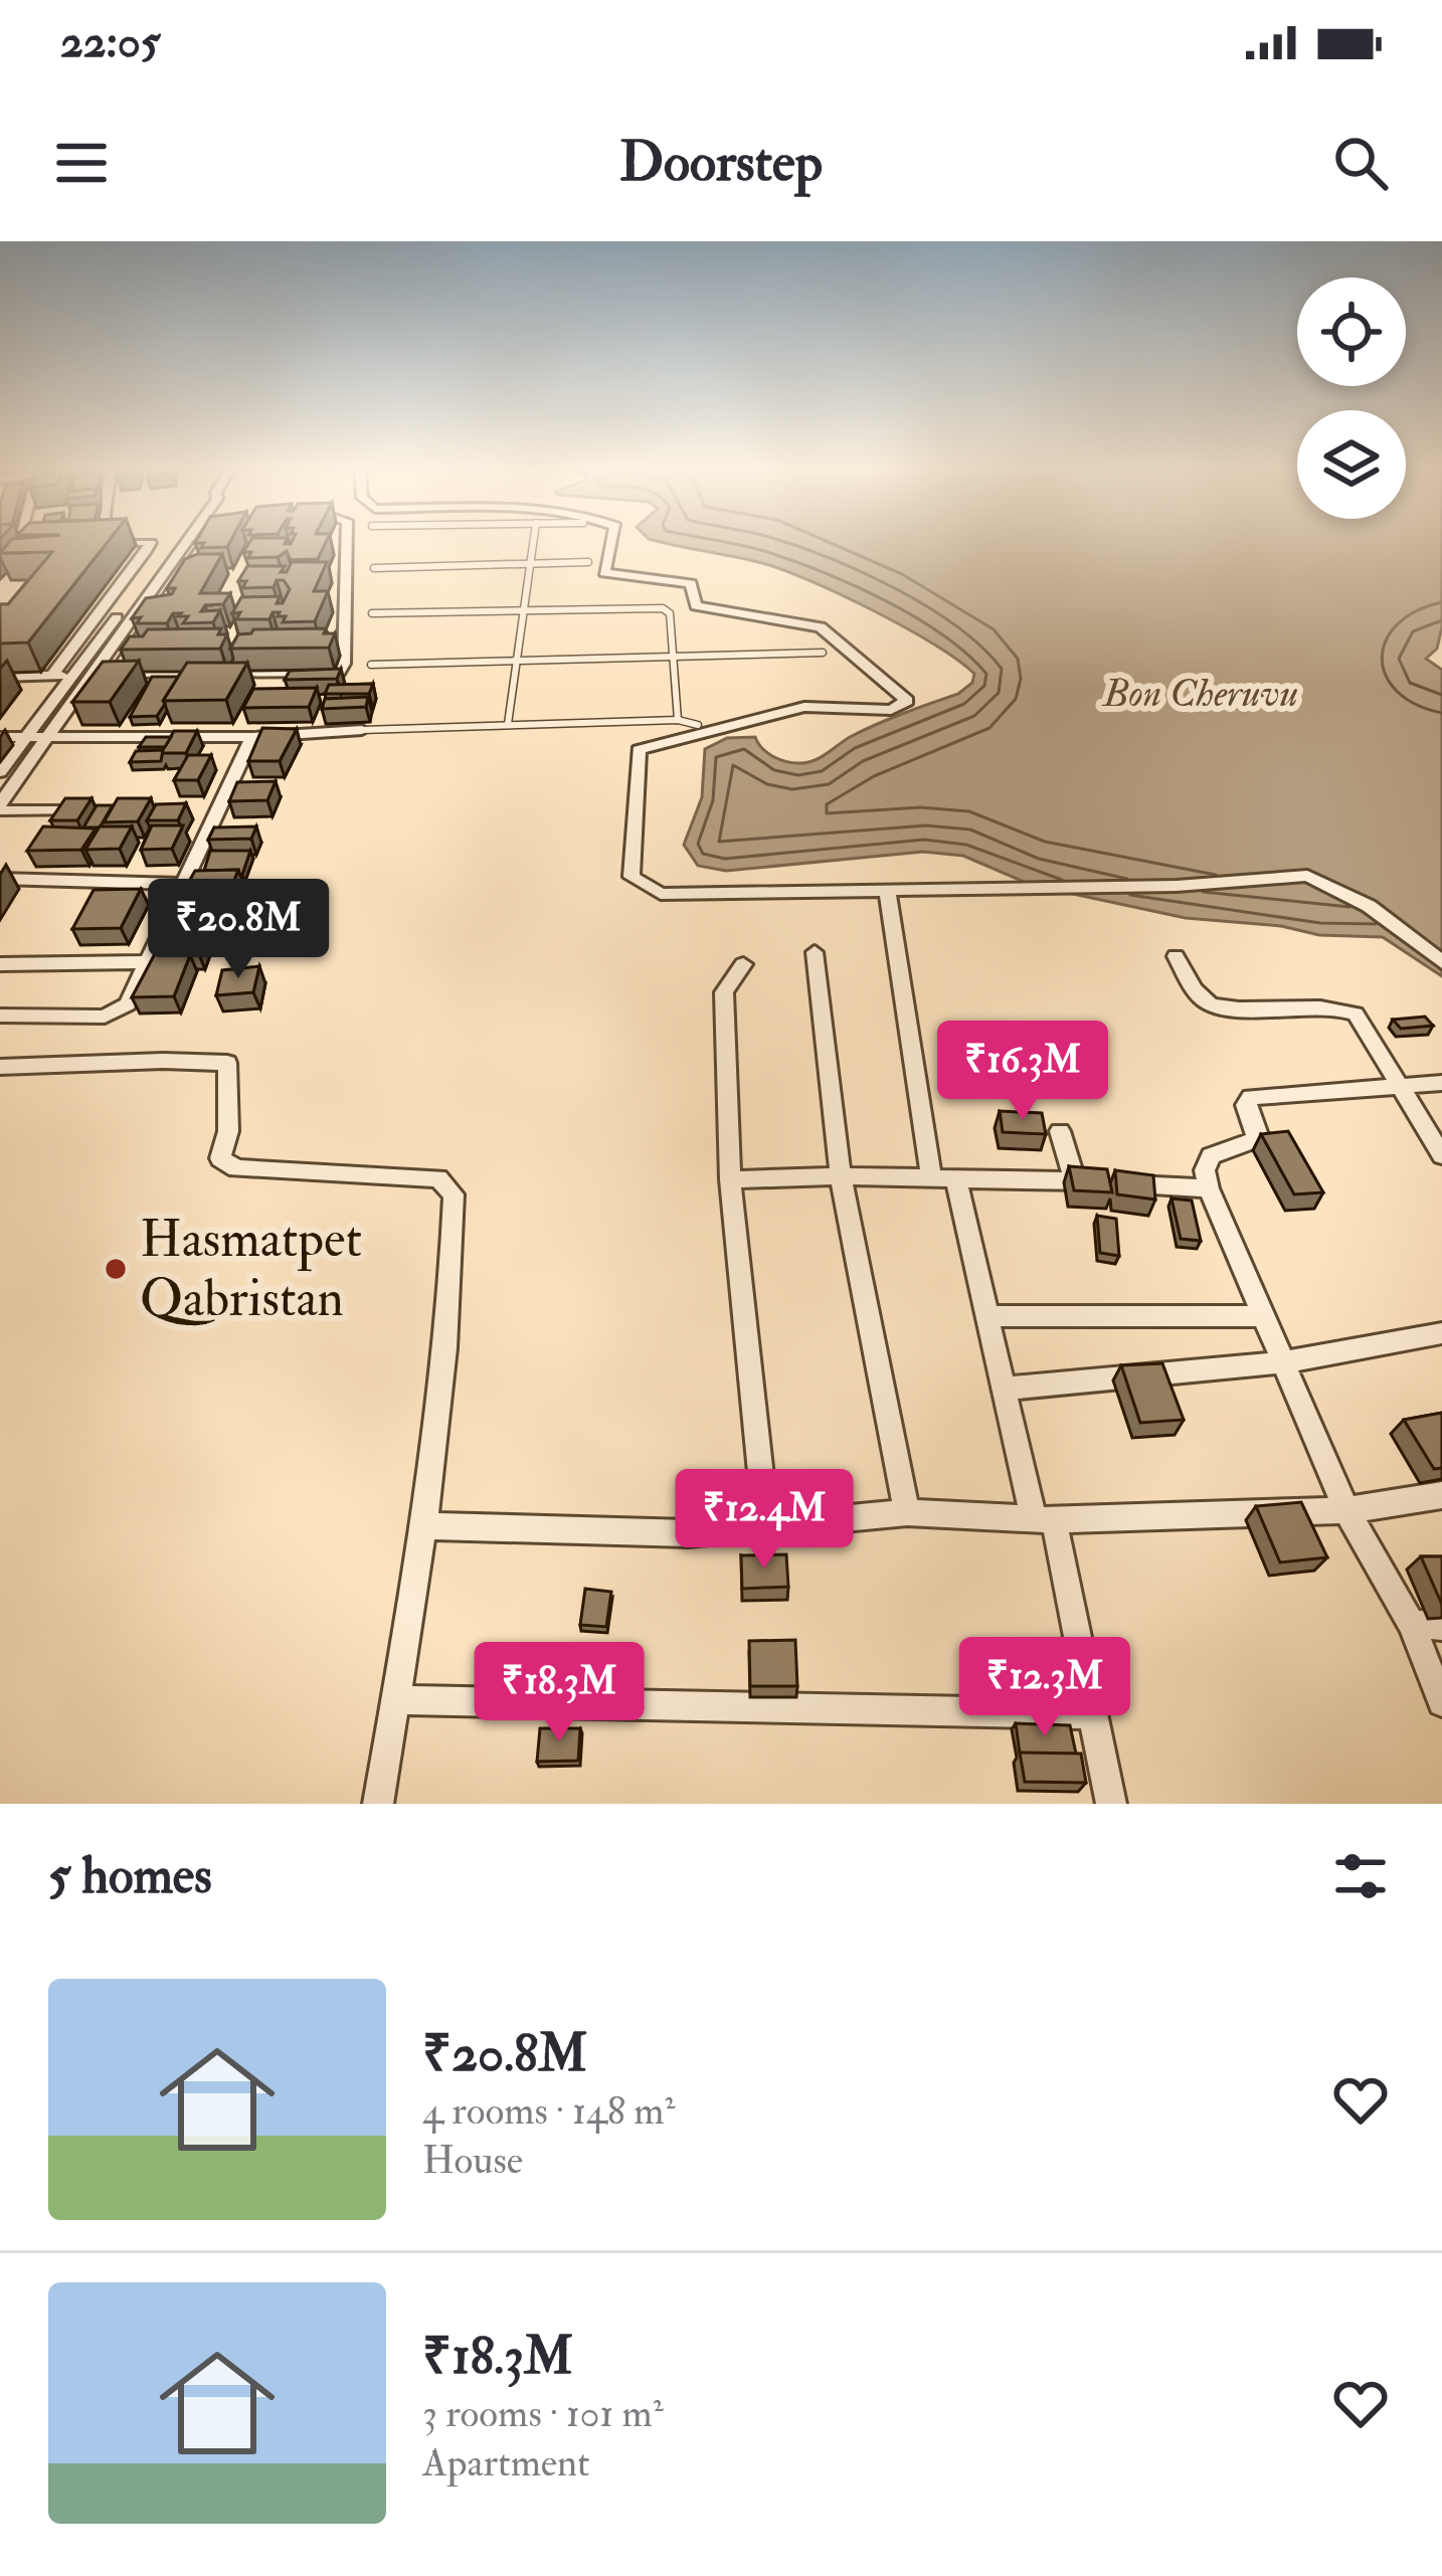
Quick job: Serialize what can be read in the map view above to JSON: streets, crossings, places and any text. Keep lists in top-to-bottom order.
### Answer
{
  "water": ["Bon Cheruvu"],
  "places": ["Hasmatpet Qabristan"],
  "page": {
    "status": "22:05",
    "header": "Doorstep",
    "price": [
      "₹20.8M",
      "₹16.3M",
      "₹12.4M",
      "₹12.3M",
      "₹18.3M"
    ],
    "heading": "5 homes",
    "list": [
      {
        "name": "₹20.8M",
        "note": "4 rooms · 148 m² · House"
      },
      {
        "name": "₹18.3M",
        "note": "3 rooms · 101 m² · Apartment"
      }
    ]
  }
}
